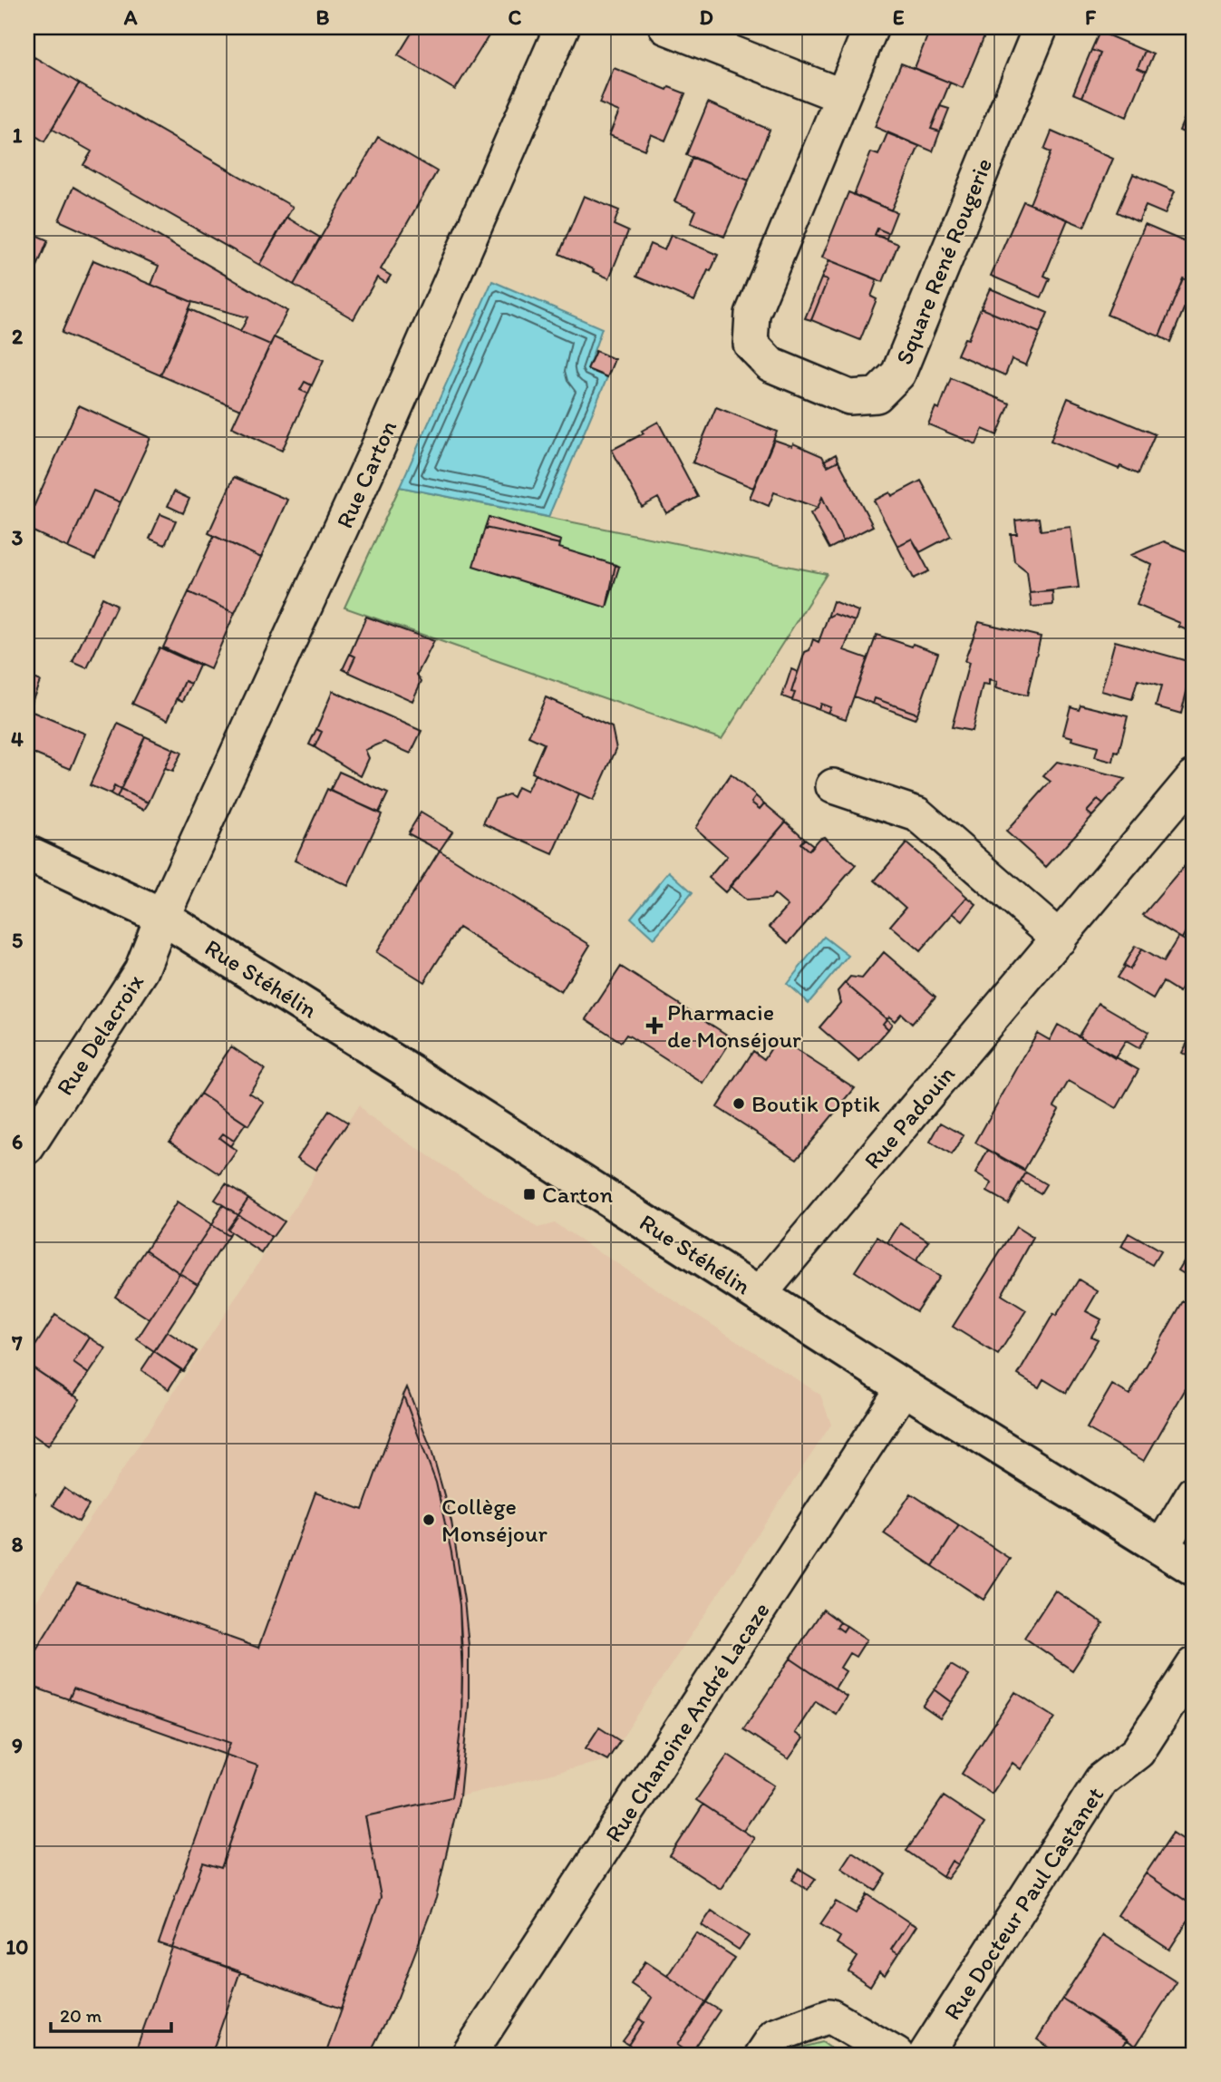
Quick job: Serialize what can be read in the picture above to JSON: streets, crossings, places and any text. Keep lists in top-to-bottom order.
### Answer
{
  "streets": {
    "street": [
      "Square René Rougerie",
      "Rue Carton",
      "Rue Stéhélin",
      "Rue Delacroix",
      "Rue Padouin",
      "Rue Chanoine André Lacaze",
      "Rue Docteur Paul Castanet"
    ]
  },
  "crossings": [
    ["Rue Carton", "Rue Stéhélin"],
    ["Rue Carton", "Rue Delacroix"],
    ["Rue Stéhélin", "Rue Delacroix"],
    ["Rue Stéhélin", "Rue Padouin"],
    ["Rue Stéhélin", "Rue Chanoine André Lacaze"]
  ],
  "places": {
    "health": ["Pharmacie de Monséjour"],
    "other": ["Boutik Optik", "Collège Monséjour"],
    "transit": ["Carton"]
  },
  "scale_bar": "20 m",
  "grid": {
    "columns": [
      "A",
      "B",
      "C",
      "D",
      "E",
      "F"
    ],
    "rows": [
      "1",
      "2",
      "3",
      "4",
      "5",
      "6",
      "7",
      "8",
      "9",
      "10"
    ]
  }
}
